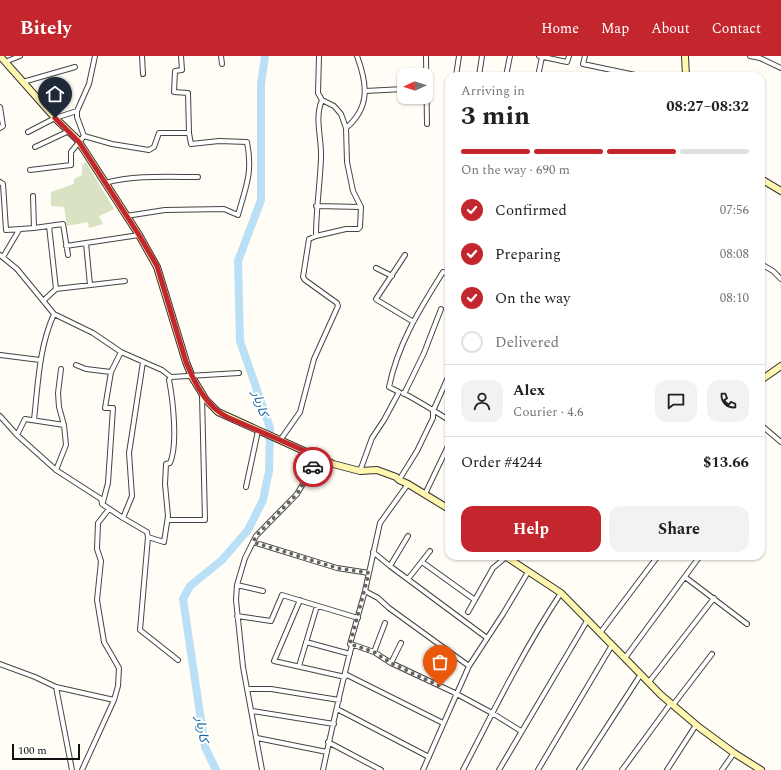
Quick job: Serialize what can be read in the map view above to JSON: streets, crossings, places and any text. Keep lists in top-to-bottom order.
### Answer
{
  "water": ["کاربار"],
  "scale_bar": "100 m",
  "north": "left",
  "page": {
    "header": "Bitely",
    "nav": [
      "Home",
      "Map",
      "About",
      "Contact"
    ],
    "heading": ["3 min", "Arriving in", "08:27–08:32"],
    "panel": [
      "Alex",
      "Courier · 4.6",
      "Order #4244",
      "$13.66"
    ],
    "bar": "On the way · 690 m",
    "list": [
      ["Confirmed", "07:56"],
      ["Preparing", "08:08"],
      ["On the way", "08:10"],
      "Delivered"
    ],
    "buttons": ["Help", "Share"],
    "scale": "100 m"
  }
}
